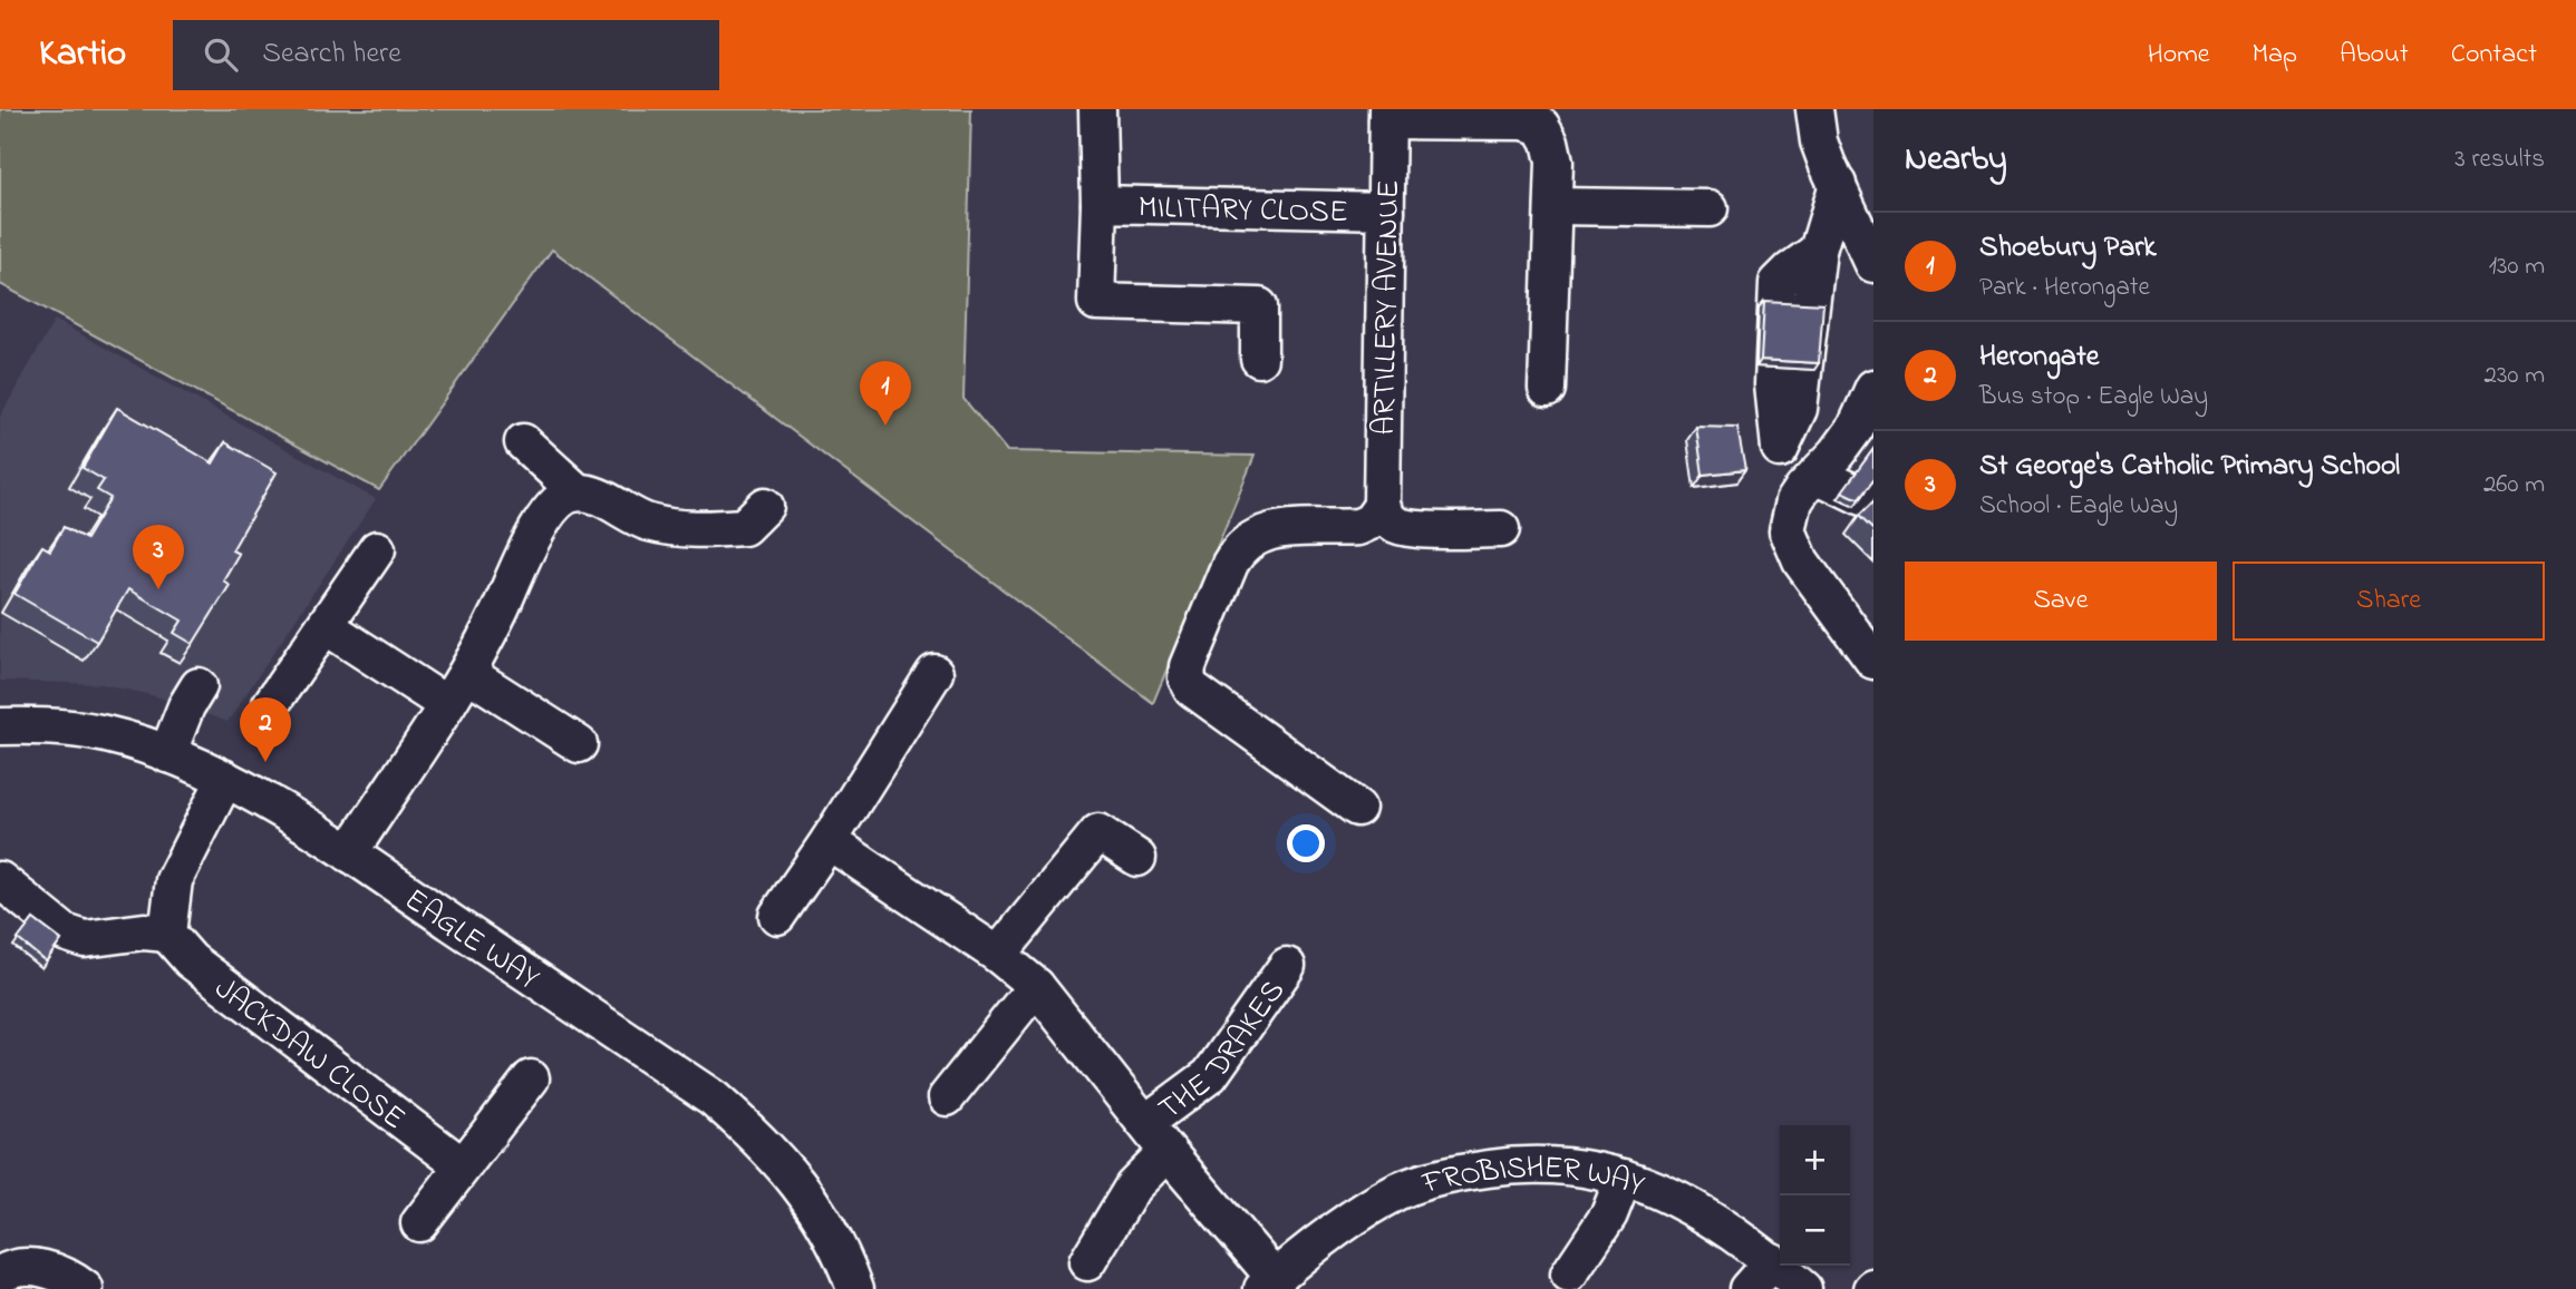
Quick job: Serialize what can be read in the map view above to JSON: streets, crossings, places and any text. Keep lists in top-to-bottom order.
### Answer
{
  "streets": {
    "street": [
      "MILITARY CLOSE",
      "ARTILLERY AVENUE",
      "EAGLE WAY",
      "THE DRAKES",
      "JACKDAW CLOSE",
      "FROBISHER WAY"
    ]
  },
  "crossings": [
    ["MILITARY CLOSE", "ARTILLERY AVENUE"],
    ["THE DRAKES", "FROBISHER WAY"]
  ],
  "page": {
    "header": "Kartio",
    "search": "Search here",
    "nav": [
      "Home",
      "Map",
      "About",
      "Contact"
    ],
    "heading": ["Nearby", "3 results"],
    "list": [
      {
        "mark": "1",
        "name": "Shoebury Park",
        "note": "Park · Herongate",
        "value": "130 m"
      },
      {
        "mark": "2",
        "name": "Herongate",
        "note": "Bus stop · Eagle Way",
        "value": "230 m"
      },
      {
        "mark": "3",
        "name": "St George's Catholic Primary School",
        "note": "School · Eagle Way",
        "value": "260 m"
      }
    ],
    "pins": ["1", "3", "2"],
    "buttons": ["Save", "Share"],
    "map_buttons": ["+", "−"]
  }
}
